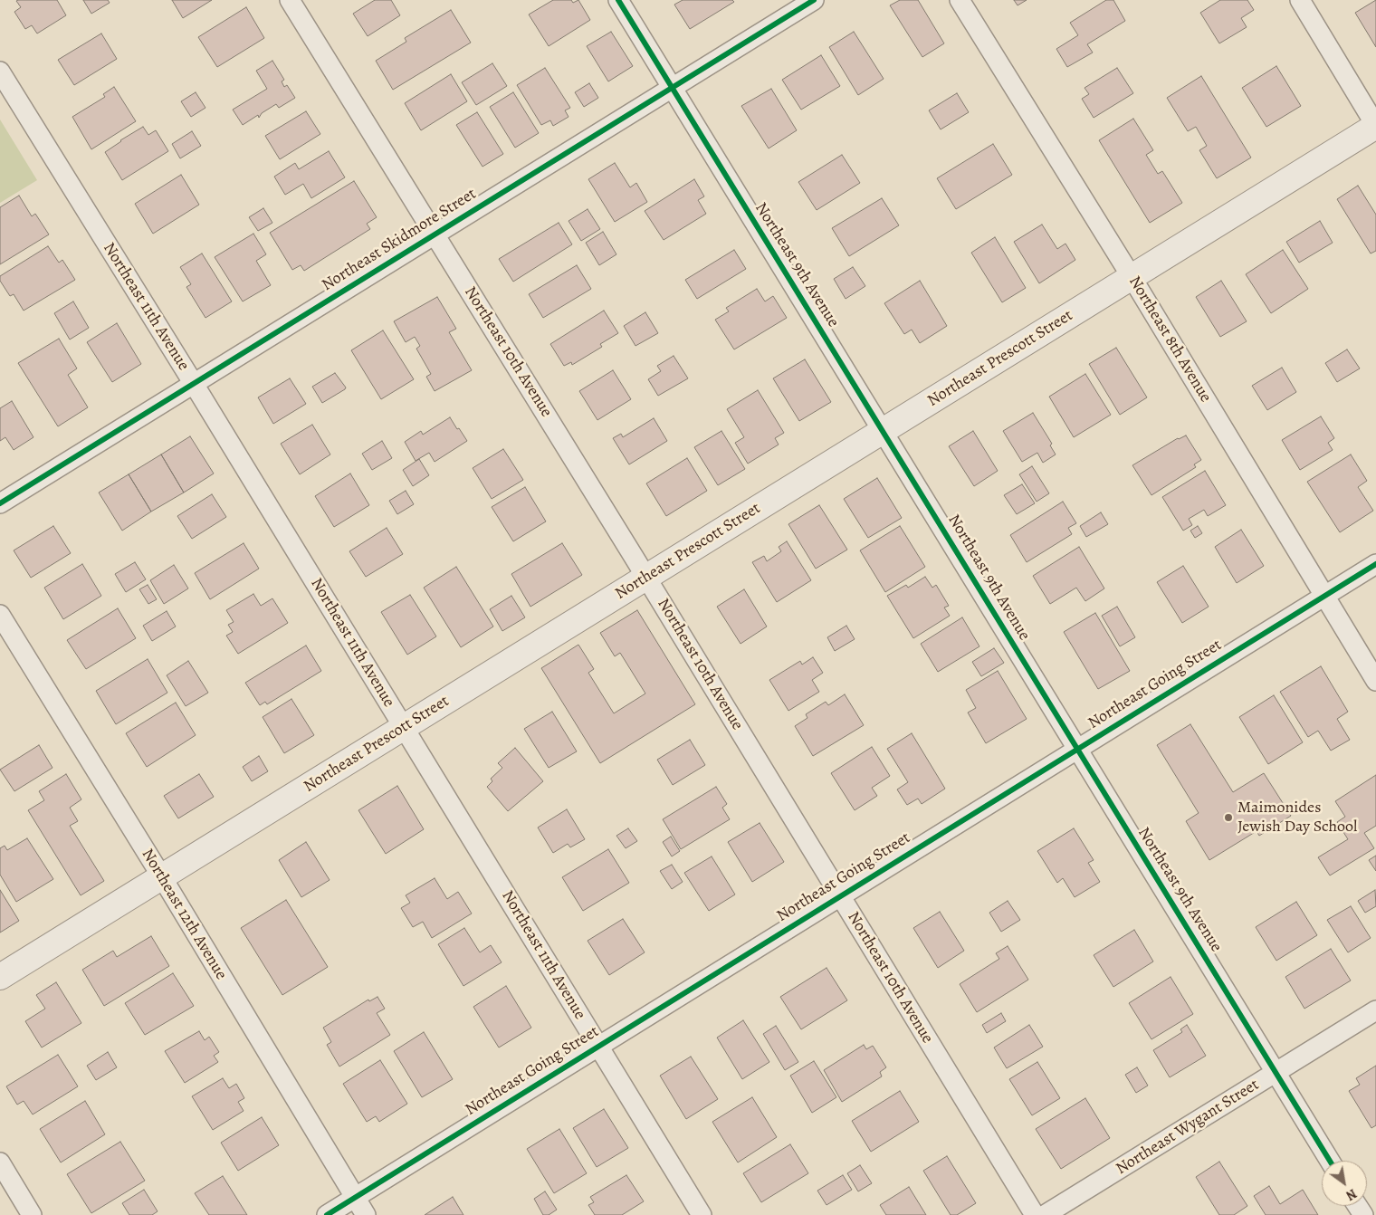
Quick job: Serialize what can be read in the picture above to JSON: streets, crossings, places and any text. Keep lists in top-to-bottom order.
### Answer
{
  "streets": {
    "street": [
      "Northeast Skidmore Street",
      "Northeast 9th Avenue",
      "Northeast 11th Avenue",
      "Northeast 8th Avenue",
      "Northeast 10th Avenue",
      "Northeast Prescott Street",
      "Northeast Going Street",
      "Northeast 12th Avenue",
      "Northeast Wygant Street"
    ]
  },
  "crossings": [
    ["Northeast Skidmore Street", "Northeast 9th Avenue"],
    ["Northeast Skidmore Street", "Northeast 11th Avenue"],
    ["Northeast Skidmore Street", "Northeast 10th Avenue"],
    ["Northeast 9th Avenue", "Northeast Prescott Street"],
    ["Northeast 9th Avenue", "Northeast Going Street"],
    ["Northeast 9th Avenue", "Northeast Wygant Street"],
    ["Northeast 11th Avenue", "Northeast Prescott Street"],
    ["Northeast 11th Avenue", "Northeast Going Street"],
    ["Northeast 8th Avenue", "Northeast Prescott Street"],
    ["Northeast 8th Avenue", "Northeast Going Street"],
    ["Northeast 10th Avenue", "Northeast Prescott Street"],
    ["Northeast 10th Avenue", "Northeast Going Street"],
    ["Northeast Prescott Street", "Northeast 12th Avenue"],
    ["Northeast Going Street", "Northeast 12th Avenue"]
  ],
  "places": ["Maimonides Jewish Day School"],
  "north": "bottom right"
}
